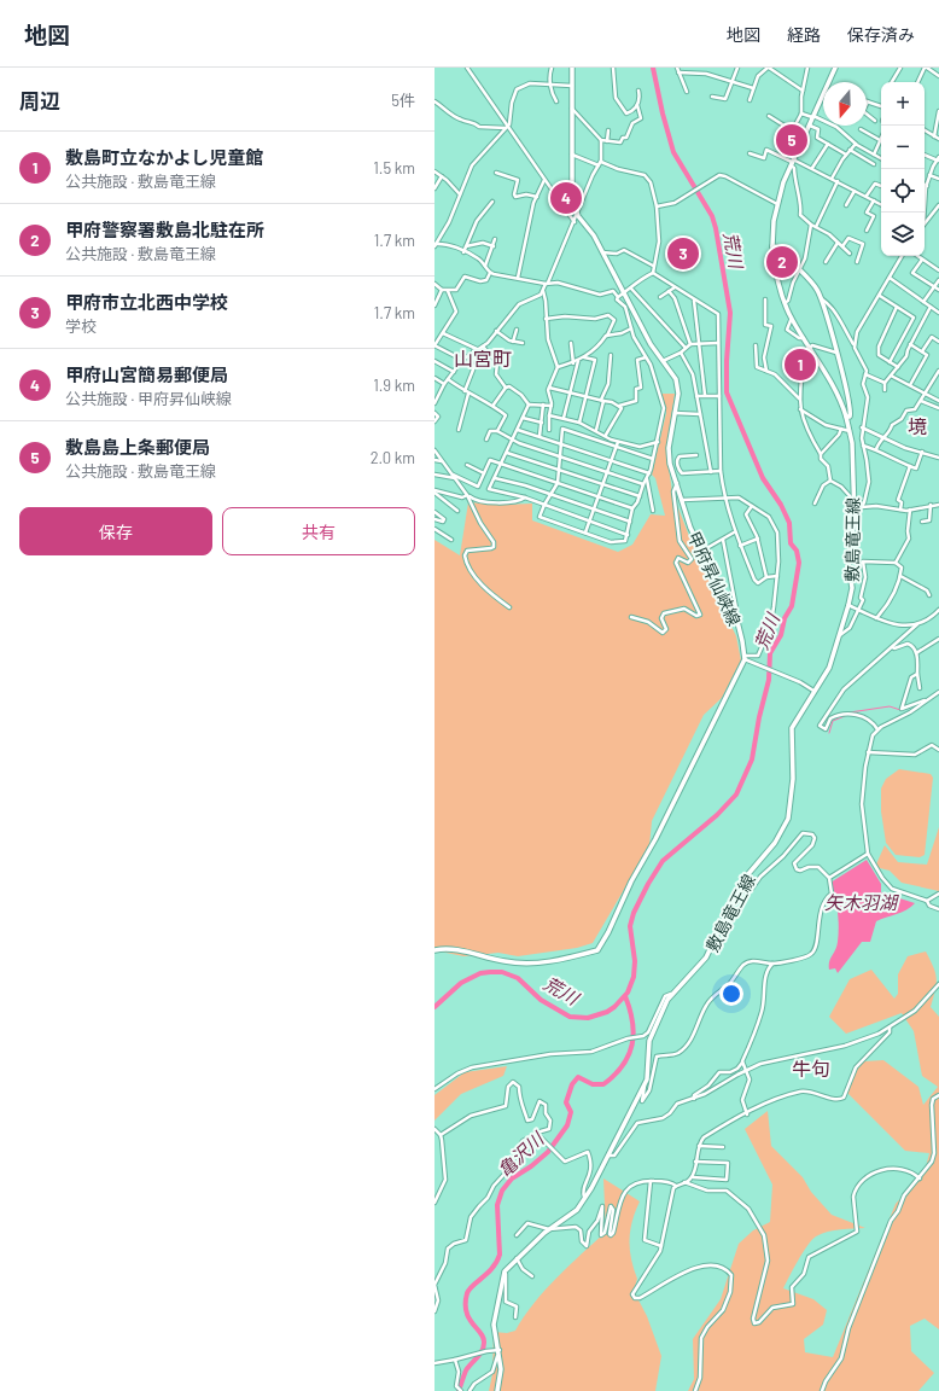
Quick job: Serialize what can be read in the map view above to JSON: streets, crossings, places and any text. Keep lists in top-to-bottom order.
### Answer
{
  "streets": {
    "main road": ["敷島竜王線", "甲府昇仙峡線"]
  },
  "districts": ["山宮町", "境", "牛句"],
  "water": ["荒川", "矢木羽湖", "亀沢川"],
  "north": "bottom",
  "page": {
    "header": "地図",
    "nav": ["地図", "経路", "保存済み"],
    "heading": ["周辺", "5件"],
    "map_buttons": ["+", "−"],
    "pins": [
      "5",
      "4",
      "3",
      "2",
      "1"
    ],
    "list": [
      {
        "mark": "1",
        "name": "敷島町立なかよし児童館",
        "note": "公共施設 · 敷島竜王線",
        "value": "1.5 km"
      },
      {
        "mark": "2",
        "name": "甲府警察署敷島北駐在所",
        "note": "公共施設 · 敷島竜王線",
        "value": "1.7 km"
      },
      {
        "mark": "3",
        "name": "甲府市立北西中学校",
        "note": "学校",
        "value": "1.7 km"
      },
      {
        "mark": "4",
        "name": "甲府山宮簡易郵便局",
        "note": "公共施設 · 甲府昇仙峡線",
        "value": "1.9 km"
      },
      {
        "mark": "5",
        "name": "敷島島上条郵便局",
        "note": "公共施設 · 敷島竜王線",
        "value": "2.0 km"
      }
    ],
    "buttons": ["保存", "共有"]
  }
}
